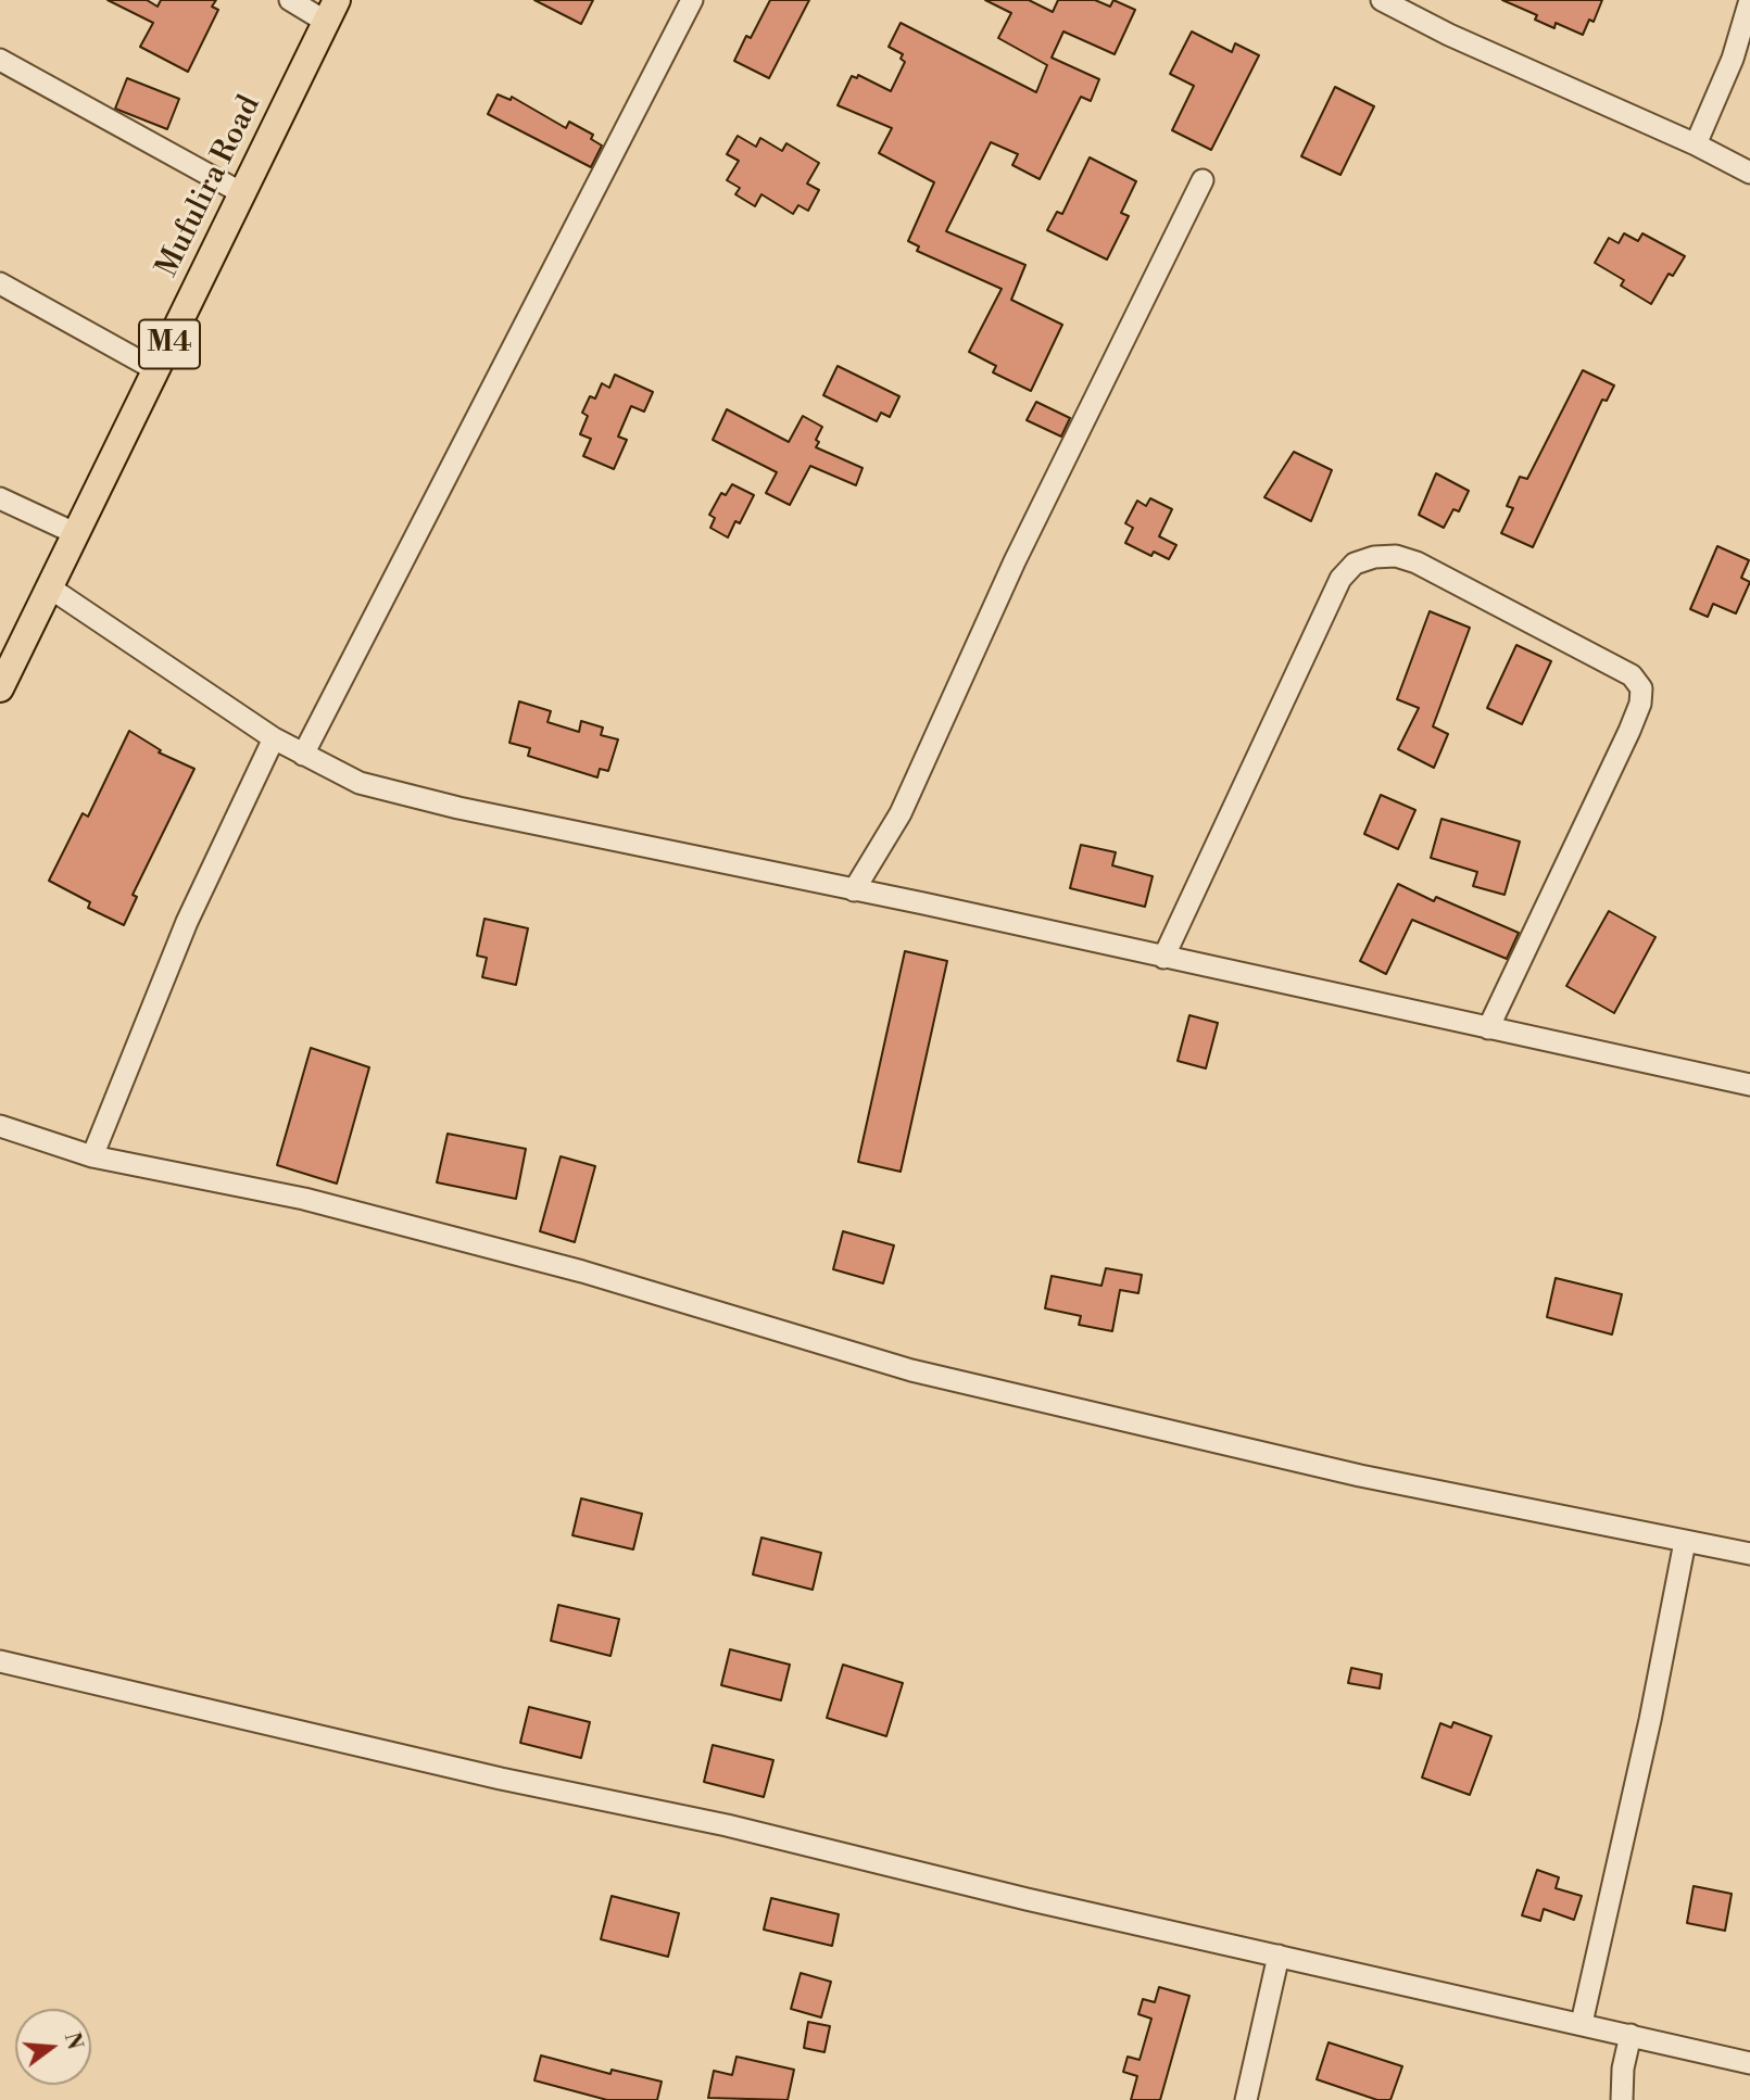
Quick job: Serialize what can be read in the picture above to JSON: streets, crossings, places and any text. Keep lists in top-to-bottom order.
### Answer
{
  "streets": {
    "main road": ["Mufulira Road", "M4"]
  },
  "north": "right"
}
